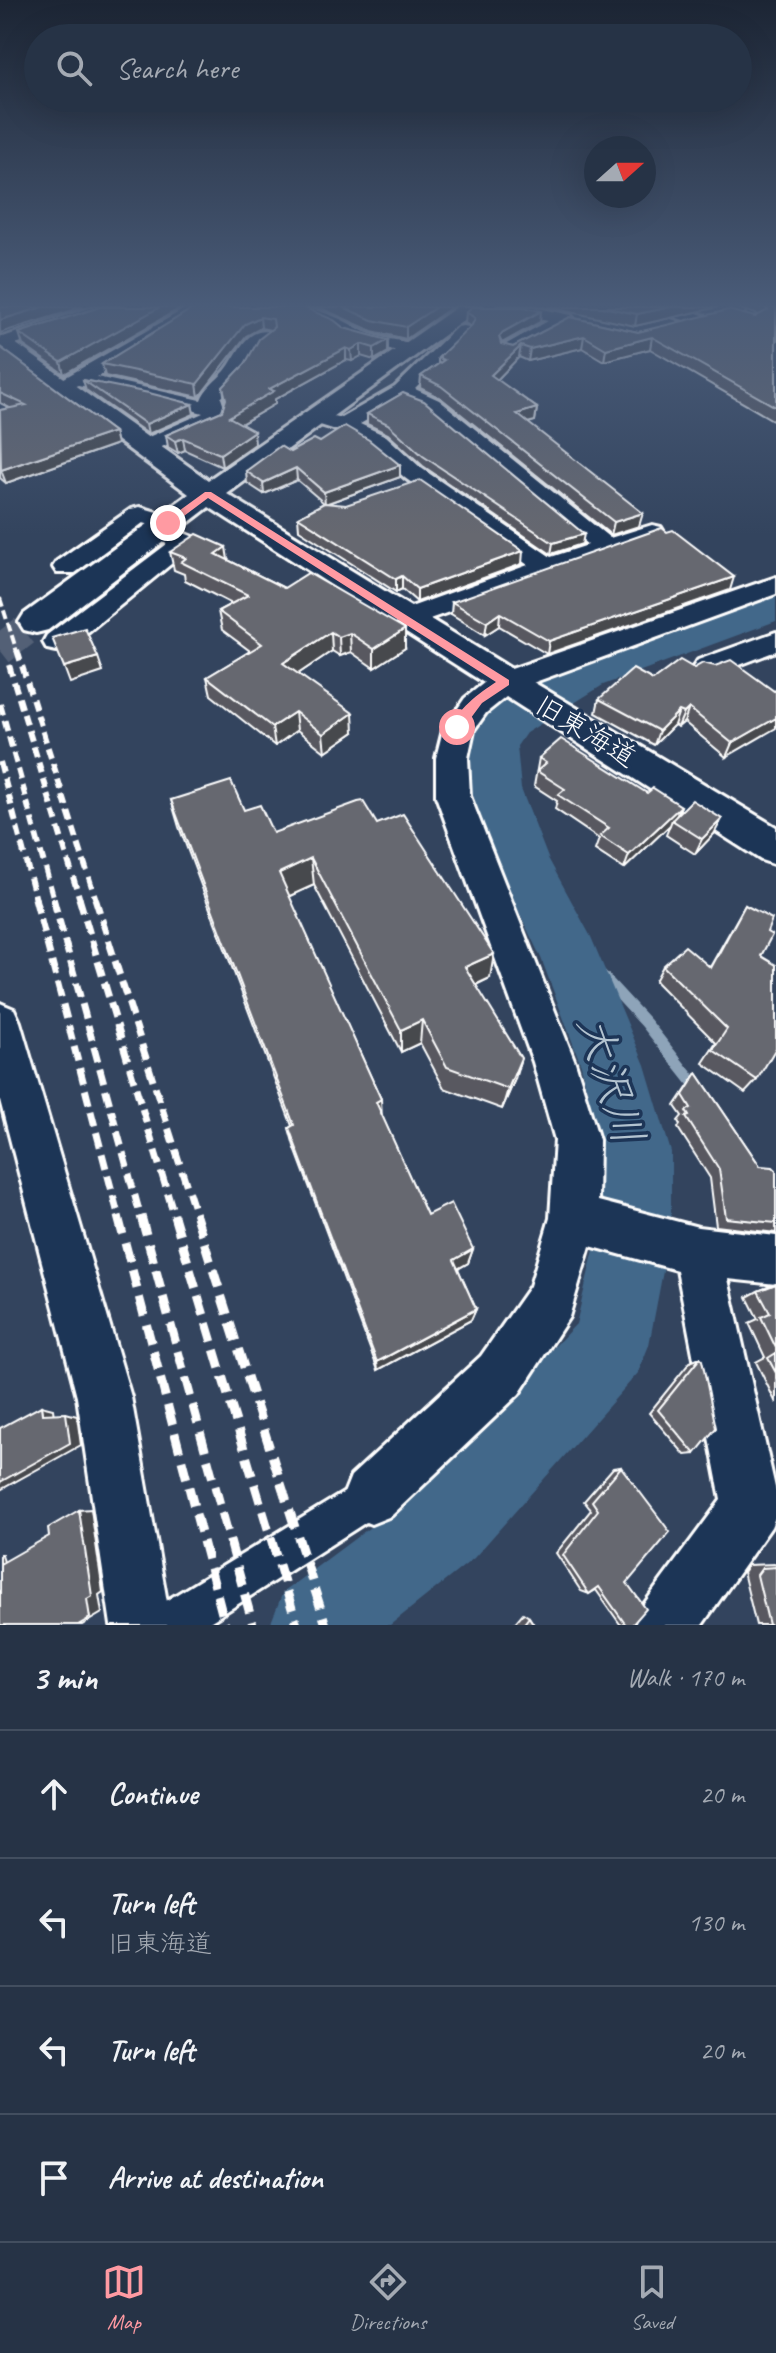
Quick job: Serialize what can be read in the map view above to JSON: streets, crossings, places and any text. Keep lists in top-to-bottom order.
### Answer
{
  "streets": {
    "street": ["旧東海道"]
  },
  "water": ["大沢川"],
  "north": "right",
  "page": {
    "search": "Search here",
    "heading": ["3 min", "Walk · 170 m"],
    "list": [
      ["Continue", "20 m"],
      ["Turn left", "旧東海道", "130 m"],
      ["Turn left", "20 m"],
      "Arrive at destination"
    ],
    "nav": ["Map", "Directions", "Saved"]
  }
}
